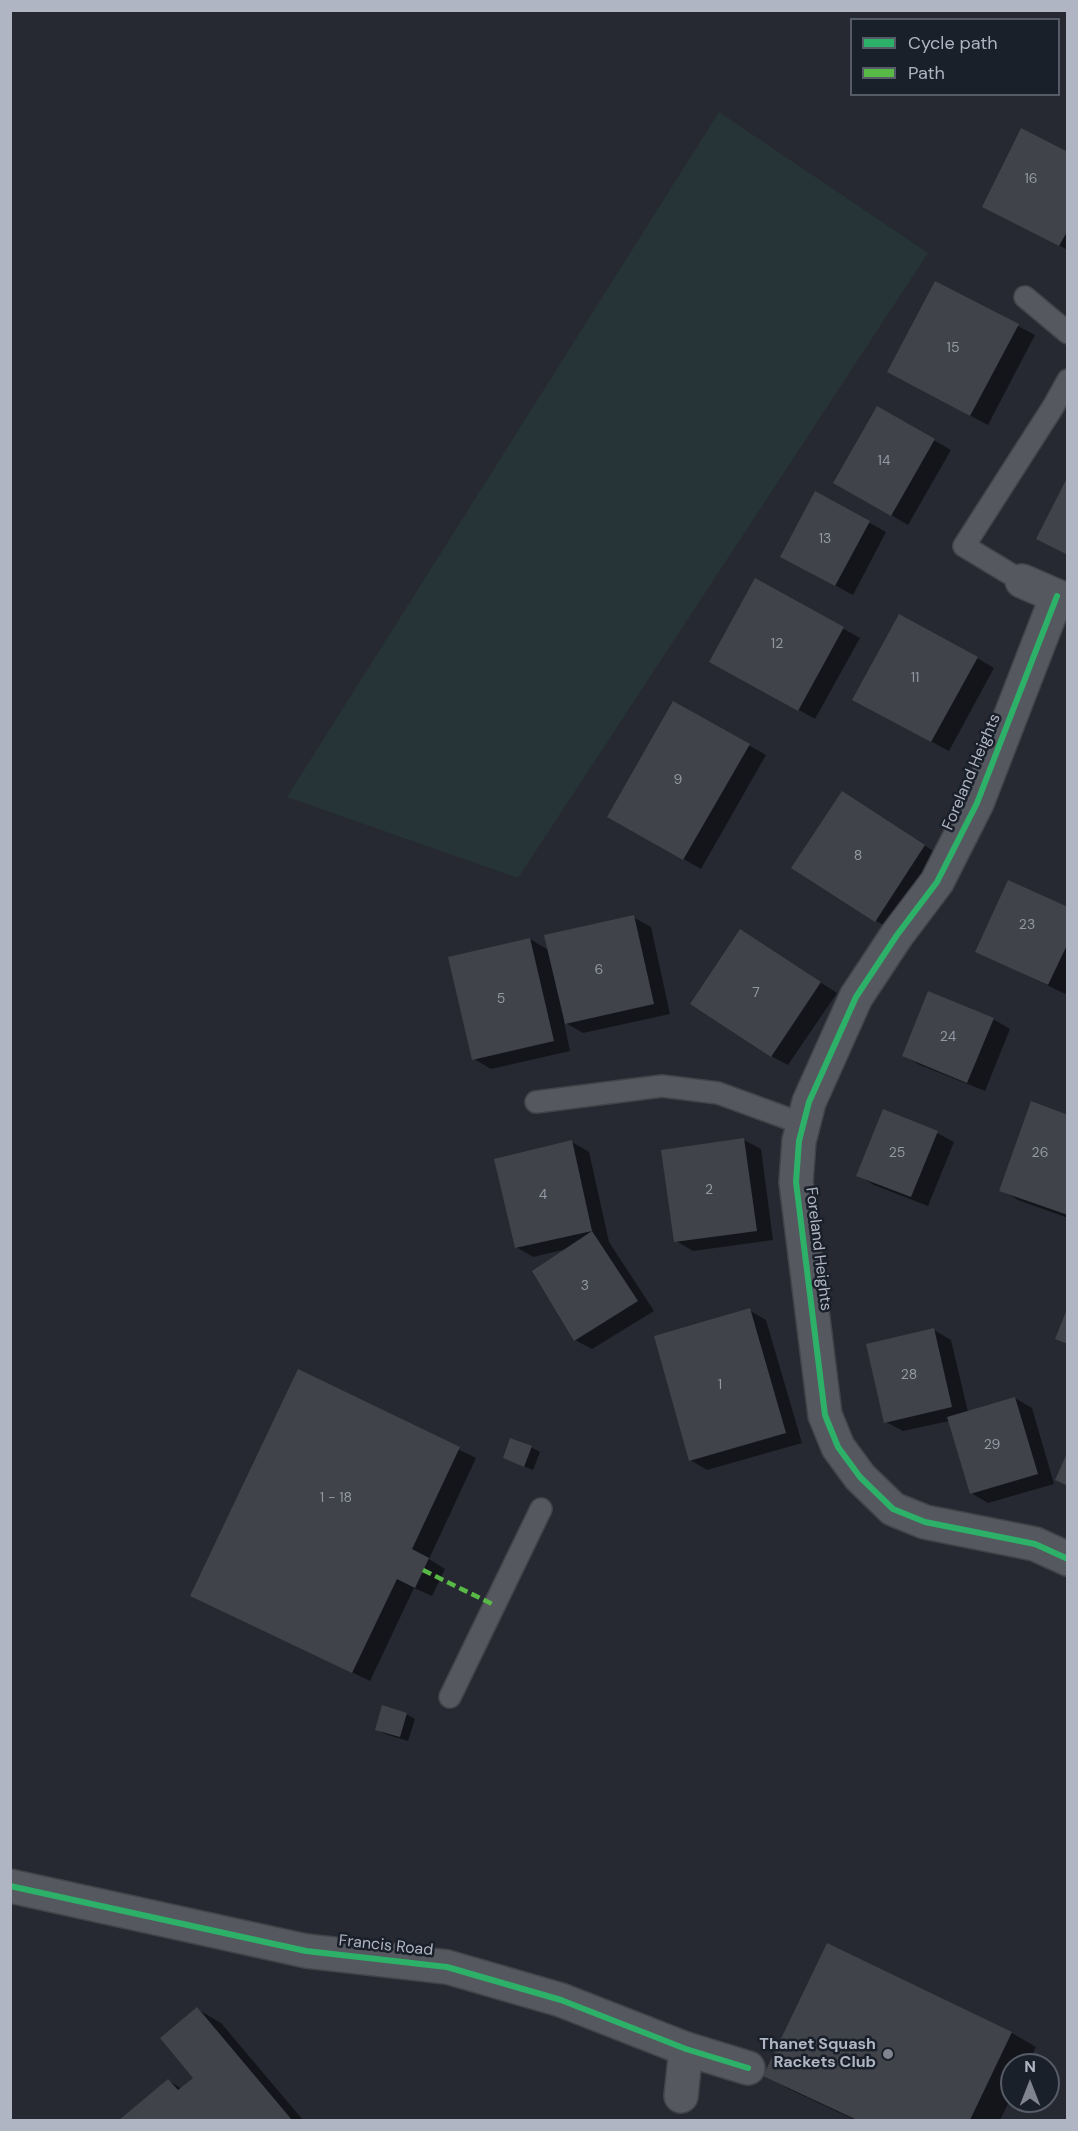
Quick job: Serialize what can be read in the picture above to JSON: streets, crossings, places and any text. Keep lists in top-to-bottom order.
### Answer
{
  "streets": {
    "street": ["Foreland Heights", "Francis Road"]
  },
  "places": ["Thanet Squash Rackets Club"],
  "house_numbers": [
    "16",
    "15",
    "14",
    "13",
    "12",
    "11",
    "9",
    "8",
    "23",
    "6",
    "7",
    "5",
    "24",
    "25",
    "26",
    "2",
    "4",
    "3",
    "28",
    "1",
    "29",
    "1 - 18"
  ],
  "legend": ["Cycle path", "Path"],
  "north": "top"
}
